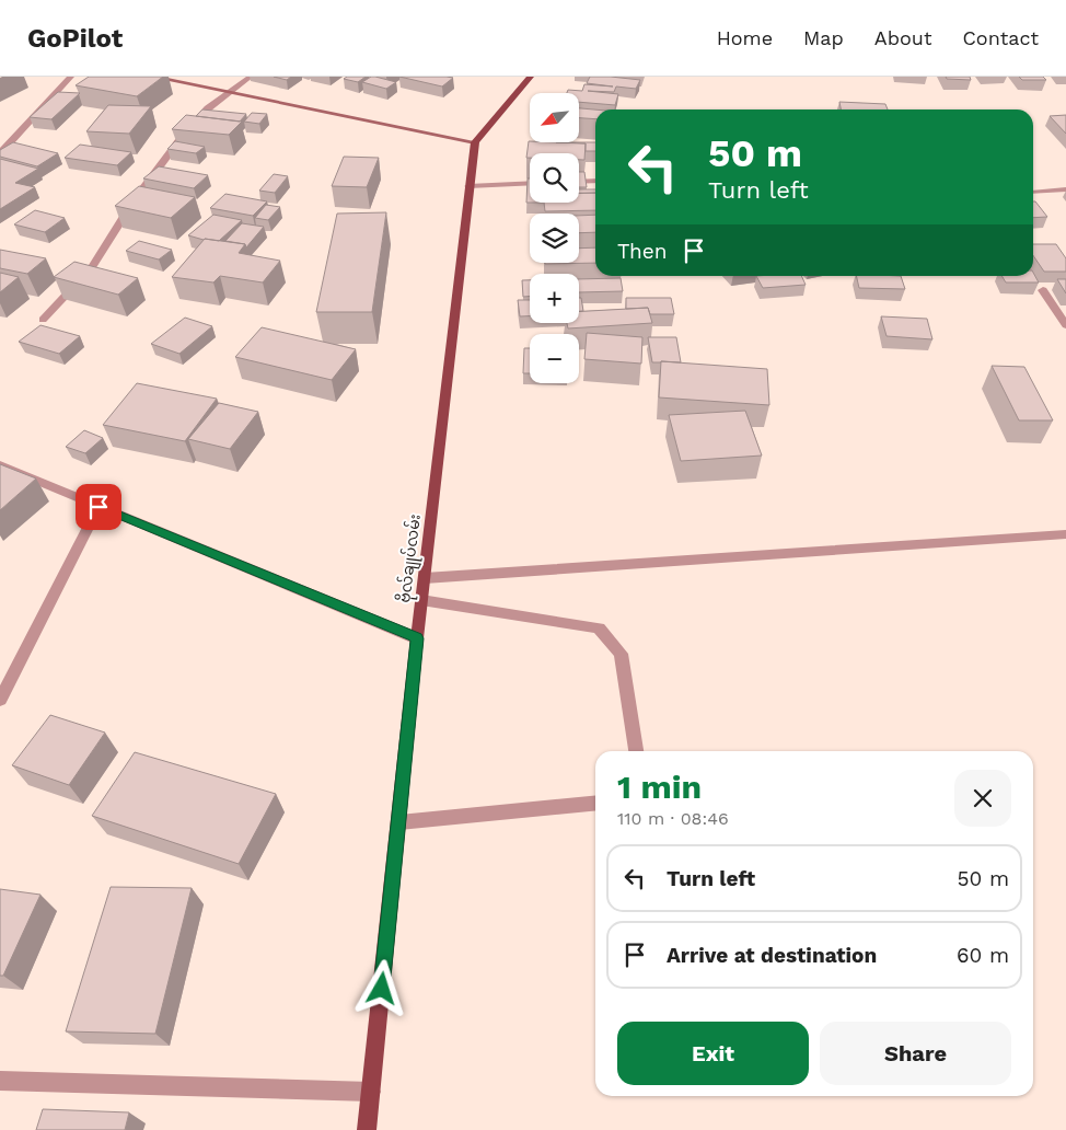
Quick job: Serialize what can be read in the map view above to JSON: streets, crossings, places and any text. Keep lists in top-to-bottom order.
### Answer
{
  "streets": {
    "main road": ["ဗိုလ်ချုပ်လမ်း"]
  },
  "north": "bottom left",
  "page": {
    "header": "GoPilot",
    "nav": [
      "Home",
      "Map",
      "About",
      "Contact"
    ],
    "map_buttons": ["+", "−"],
    "turn": ["50 m", "Turn left"],
    "then": "Then",
    "heading": ["1 min", "110 m · 08:46"],
    "list": [
      {
        "name": "Turn left",
        "value": "50 m"
      },
      {
        "name": "Arrive at destination",
        "value": "60 m"
      }
    ],
    "buttons": ["Exit", "Share"]
  }
}
